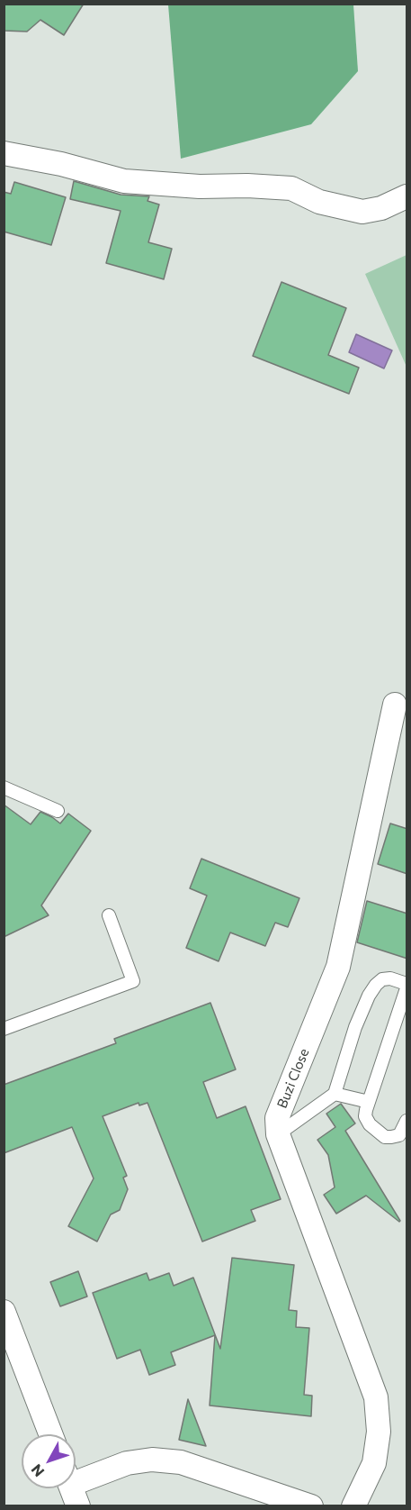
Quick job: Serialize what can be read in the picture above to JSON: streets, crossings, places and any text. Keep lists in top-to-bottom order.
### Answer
{
  "streets": {
    "street": ["Buzi Close"]
  },
  "north": "bottom left"
}
